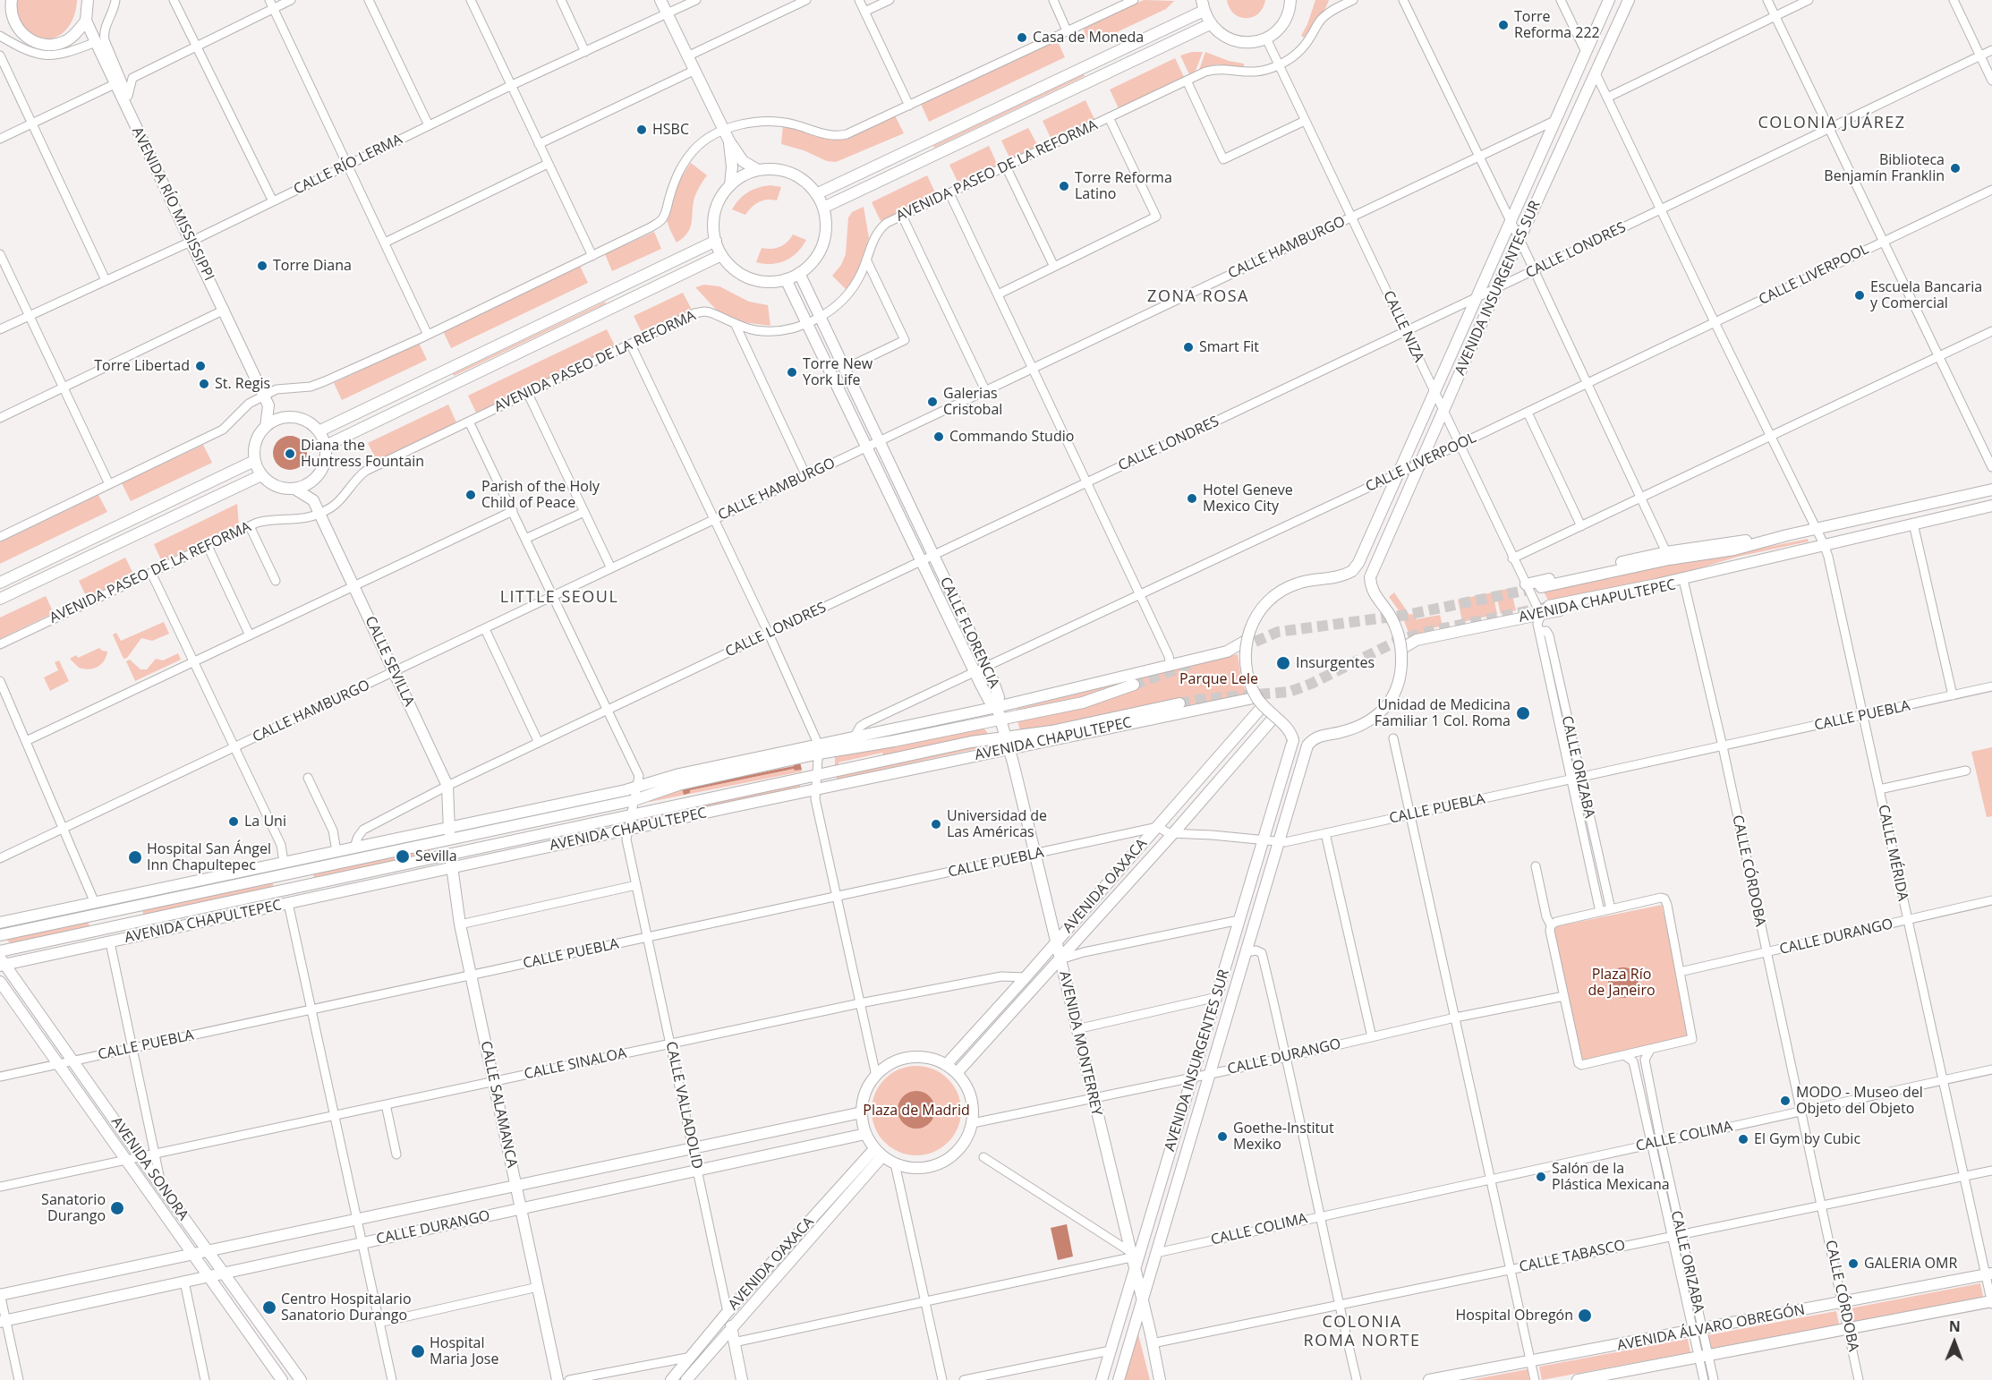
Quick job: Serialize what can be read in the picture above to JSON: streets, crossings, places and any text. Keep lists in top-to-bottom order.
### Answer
{
  "streets": {
    "main road": [
      "AVENIDA RÍO MISSISSIPPI",
      "AVENIDA INSURGENTES SUR",
      "AVENIDA CHAPULTEPEC",
      "CALLE FLORENCIA",
      "CALLE SEVILLA",
      "AVENIDA OAXACA",
      "CALLE DURANGO",
      "AVENIDA MONTERREY",
      "CALLE SALAMANCA",
      "CALLE VALLADOLID",
      "AVENIDA SONORA",
      "AVENIDA ÁLVARO OBREGÓN"
    ],
    "street": [
      "CALLE RÍO LERMA",
      "AVENIDA PASEO DE LA REFORMA",
      "CALLE HAMBURGO",
      "CALLE LONDRES",
      "CALLE LIVERPOOL",
      "CALLE NIZA",
      "CALLE PUEBLA",
      "CALLE ORIZABA",
      "CALLE MÉRIDA",
      "CALLE CÓRDOBA",
      "CALLE SINALOA",
      "CALLE COLIMA",
      "CALLE TABASCO"
    ]
  },
  "crossings": [
    ["CALLE RÍO LERMA", "AVENIDA RÍO MISSISSIPPI"],
    ["AVENIDA PASEO DE LA REFORMA", "CALLE NIZA"],
    ["AVENIDA PASEO DE LA REFORMA", "CALLE FLORENCIA"],
    ["AVENIDA PASEO DE LA REFORMA", "CALLE SEVILLA"],
    ["CALLE HAMBURGO", "AVENIDA INSURGENTES SUR"],
    ["CALLE HAMBURGO", "CALLE NIZA"],
    ["CALLE HAMBURGO", "CALLE FLORENCIA"],
    ["CALLE HAMBURGO", "CALLE SEVILLA"],
    ["CALLE LONDRES", "AVENIDA INSURGENTES SUR"],
    ["CALLE LONDRES", "CALLE NIZA"],
    ["CALLE LONDRES", "AVENIDA CHAPULTEPEC"],
    ["CALLE LONDRES", "CALLE FLORENCIA"],
    ["CALLE LONDRES", "CALLE SEVILLA"],
    ["CALLE LONDRES", "CALLE MÉRIDA"],
    ["CALLE LIVERPOOL", "AVENIDA INSURGENTES SUR"],
    ["CALLE LIVERPOOL", "CALLE NIZA"],
    ["CALLE LIVERPOOL", "AVENIDA CHAPULTEPEC"],
    ["CALLE LIVERPOOL", "CALLE FLORENCIA"],
    ["CALLE LIVERPOOL", "CALLE MÉRIDA"],
    ["AVENIDA INSURGENTES SUR", "CALLE NIZA"],
    ["AVENIDA INSURGENTES SUR", "AVENIDA CHAPULTEPEC"],
    ["AVENIDA INSURGENTES SUR", "CALLE PUEBLA"],
    ["AVENIDA INSURGENTES SUR", "CALLE MÉRIDA"],
    ["AVENIDA INSURGENTES SUR", "AVENIDA OAXACA"],
    ["AVENIDA INSURGENTES SUR", "CALLE DURANGO"],
    ["AVENIDA INSURGENTES SUR", "AVENIDA MONTERREY"],
    ["AVENIDA INSURGENTES SUR", "CALLE COLIMA"],
    ["CALLE NIZA", "AVENIDA CHAPULTEPEC"],
    ["CALLE NIZA", "CALLE ORIZABA"],
    ["AVENIDA CHAPULTEPEC", "CALLE FLORENCIA"],
    ["AVENIDA CHAPULTEPEC", "CALLE SEVILLA"],
    ["AVENIDA CHAPULTEPEC", "CALLE ORIZABA"],
    ["AVENIDA CHAPULTEPEC", "CALLE MÉRIDA"],
    ["AVENIDA CHAPULTEPEC", "CALLE CÓRDOBA"],
    ["AVENIDA CHAPULTEPEC", "AVENIDA OAXACA"],
    ["AVENIDA CHAPULTEPEC", "AVENIDA MONTERREY"],
    ["AVENIDA CHAPULTEPEC", "CALLE SALAMANCA"],
    ["AVENIDA CHAPULTEPEC", "CALLE VALLADOLID"],
    ["AVENIDA CHAPULTEPEC", "AVENIDA SONORA"],
    ["CALLE FLORENCIA", "AVENIDA MONTERREY"],
    ["CALLE SEVILLA", "CALLE SALAMANCA"],
    ["CALLE PUEBLA", "CALLE ORIZABA"],
    ["CALLE PUEBLA", "CALLE MÉRIDA"],
    ["CALLE PUEBLA", "CALLE CÓRDOBA"],
    ["CALLE PUEBLA", "AVENIDA OAXACA"],
    ["CALLE PUEBLA", "AVENIDA MONTERREY"],
    ["CALLE PUEBLA", "CALLE SALAMANCA"],
    ["CALLE PUEBLA", "CALLE VALLADOLID"],
    ["CALLE PUEBLA", "AVENIDA SONORA"],
    ["CALLE ORIZABA", "CALLE COLIMA"],
    ["CALLE ORIZABA", "CALLE TABASCO"],
    ["CALLE ORIZABA", "AVENIDA ÁLVARO OBREGÓN"],
    ["CALLE MÉRIDA", "CALLE DURANGO"],
    ["CALLE MÉRIDA", "CALLE COLIMA"],
    ["CALLE MÉRIDA", "CALLE TABASCO"],
    ["CALLE MÉRIDA", "AVENIDA ÁLVARO OBREGÓN"],
    ["CALLE CÓRDOBA", "CALLE DURANGO"],
    ["CALLE CÓRDOBA", "CALLE COLIMA"],
    ["CALLE CÓRDOBA", "CALLE TABASCO"],
    ["CALLE CÓRDOBA", "AVENIDA ÁLVARO OBREGÓN"],
    ["AVENIDA OAXACA", "CALLE DURANGO"],
    ["AVENIDA OAXACA", "AVENIDA MONTERREY"],
    ["AVENIDA OAXACA", "CALLE SINALOA"],
    ["AVENIDA OAXACA", "CALLE VALLADOLID"],
    ["CALLE DURANGO", "AVENIDA MONTERREY"],
    ["CALLE DURANGO", "CALLE SALAMANCA"],
    ["CALLE DURANGO", "CALLE VALLADOLID"],
    ["CALLE DURANGO", "AVENIDA SONORA"],
    ["AVENIDA MONTERREY", "CALLE TABASCO"],
    ["CALLE SINALOA", "CALLE SALAMANCA"],
    ["CALLE SINALOA", "CALLE VALLADOLID"],
    ["CALLE SINALOA", "AVENIDA SONORA"]
  ],
  "districts": [
    "COLONIA JUÁREZ",
    "ZONA ROSA",
    "LITTLE SEOUL",
    "COLONIA ROMA NORTE"
  ],
  "parks": ["Parque Lele", "Plaza Río de Janeiro", "Plaza de Madrid"],
  "places": [
    "Torre Reforma 222",
    "Casa de Moneda",
    "HSBC",
    "Biblioteca Benjamín Franklin",
    "Torre Reforma Latino",
    "Torre Diana",
    "Escuela Bancaria y Comercial",
    "Smart Fit",
    "Torre Libertad",
    "Torre New York Life",
    "St. Regis",
    "Galerias Cristobal",
    "Commando Studio",
    "Diana the Huntress Fountain",
    "Parish of the Holy Child of Peace",
    "Hotel Geneve Mexico City",
    "Insurgentes",
    "Unidad de Medicina Familiar 1 Col. Roma",
    "La Uni",
    "Universidad de Las Américas",
    "Sevilla",
    "Hospital San Ángel Inn Chapultepec",
    "MODO - Museo del Objeto del Objeto",
    "Goethe-Institut Mexiko",
    "El Gym by Cubic",
    "Salón de la Plástica Mexicana",
    "Sanatorio Durango",
    "GALERIA OMR",
    "Centro Hospitalario Sanatorio Durango",
    "Hospital Obregón",
    "Hospital Maria Jose"
  ],
  "north": "top"
}
